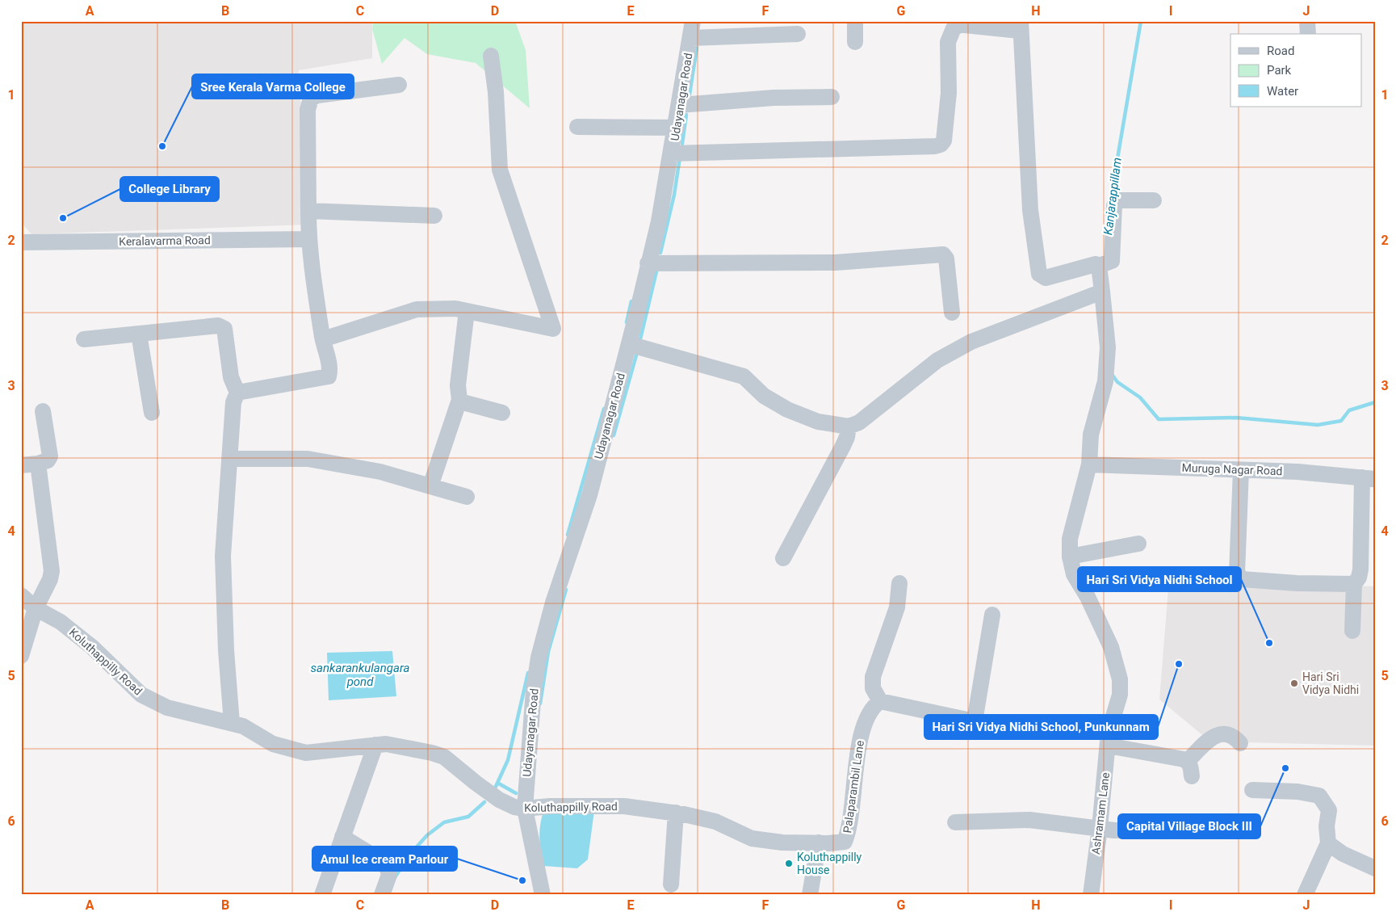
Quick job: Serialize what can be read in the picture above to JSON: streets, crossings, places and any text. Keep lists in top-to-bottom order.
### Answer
{
  "streets": {
    "street": [
      "Udayanagar Road",
      "Keralavarma Road",
      "Muruga Nagar Road",
      "Koluthappilly Road",
      "Palaparambil Lane",
      "Ashramam Lane"
    ]
  },
  "crossings": [
    ["Udayanagar Road", "Koluthappilly Road"],
    ["Muruga Nagar Road", "Ashramam Lane"],
    ["Koluthappilly Road", "Palaparambil Lane"]
  ],
  "water": ["Kanjarappillam", "sankarankulangara pond"],
  "places": [
    "Sree Kerala Varma College",
    "College Library",
    "Hari Sri Vidya Nidhi School",
    "Hari Sri Vidya Nidhi School, Punkunnam",
    "Hari Sri Vidya Nidhi",
    "Capital Village Block III",
    "Koluthappilly House",
    "Amul Ice cream Parlour"
  ],
  "legend": ["Road", "Park", "Water"],
  "grid": {
    "columns": [
      "A",
      "B",
      "C",
      "D",
      "E",
      "F",
      "G",
      "H",
      "I",
      "J"
    ],
    "rows": [
      "1",
      "2",
      "3",
      "4",
      "5",
      "6"
    ]
  }
}
